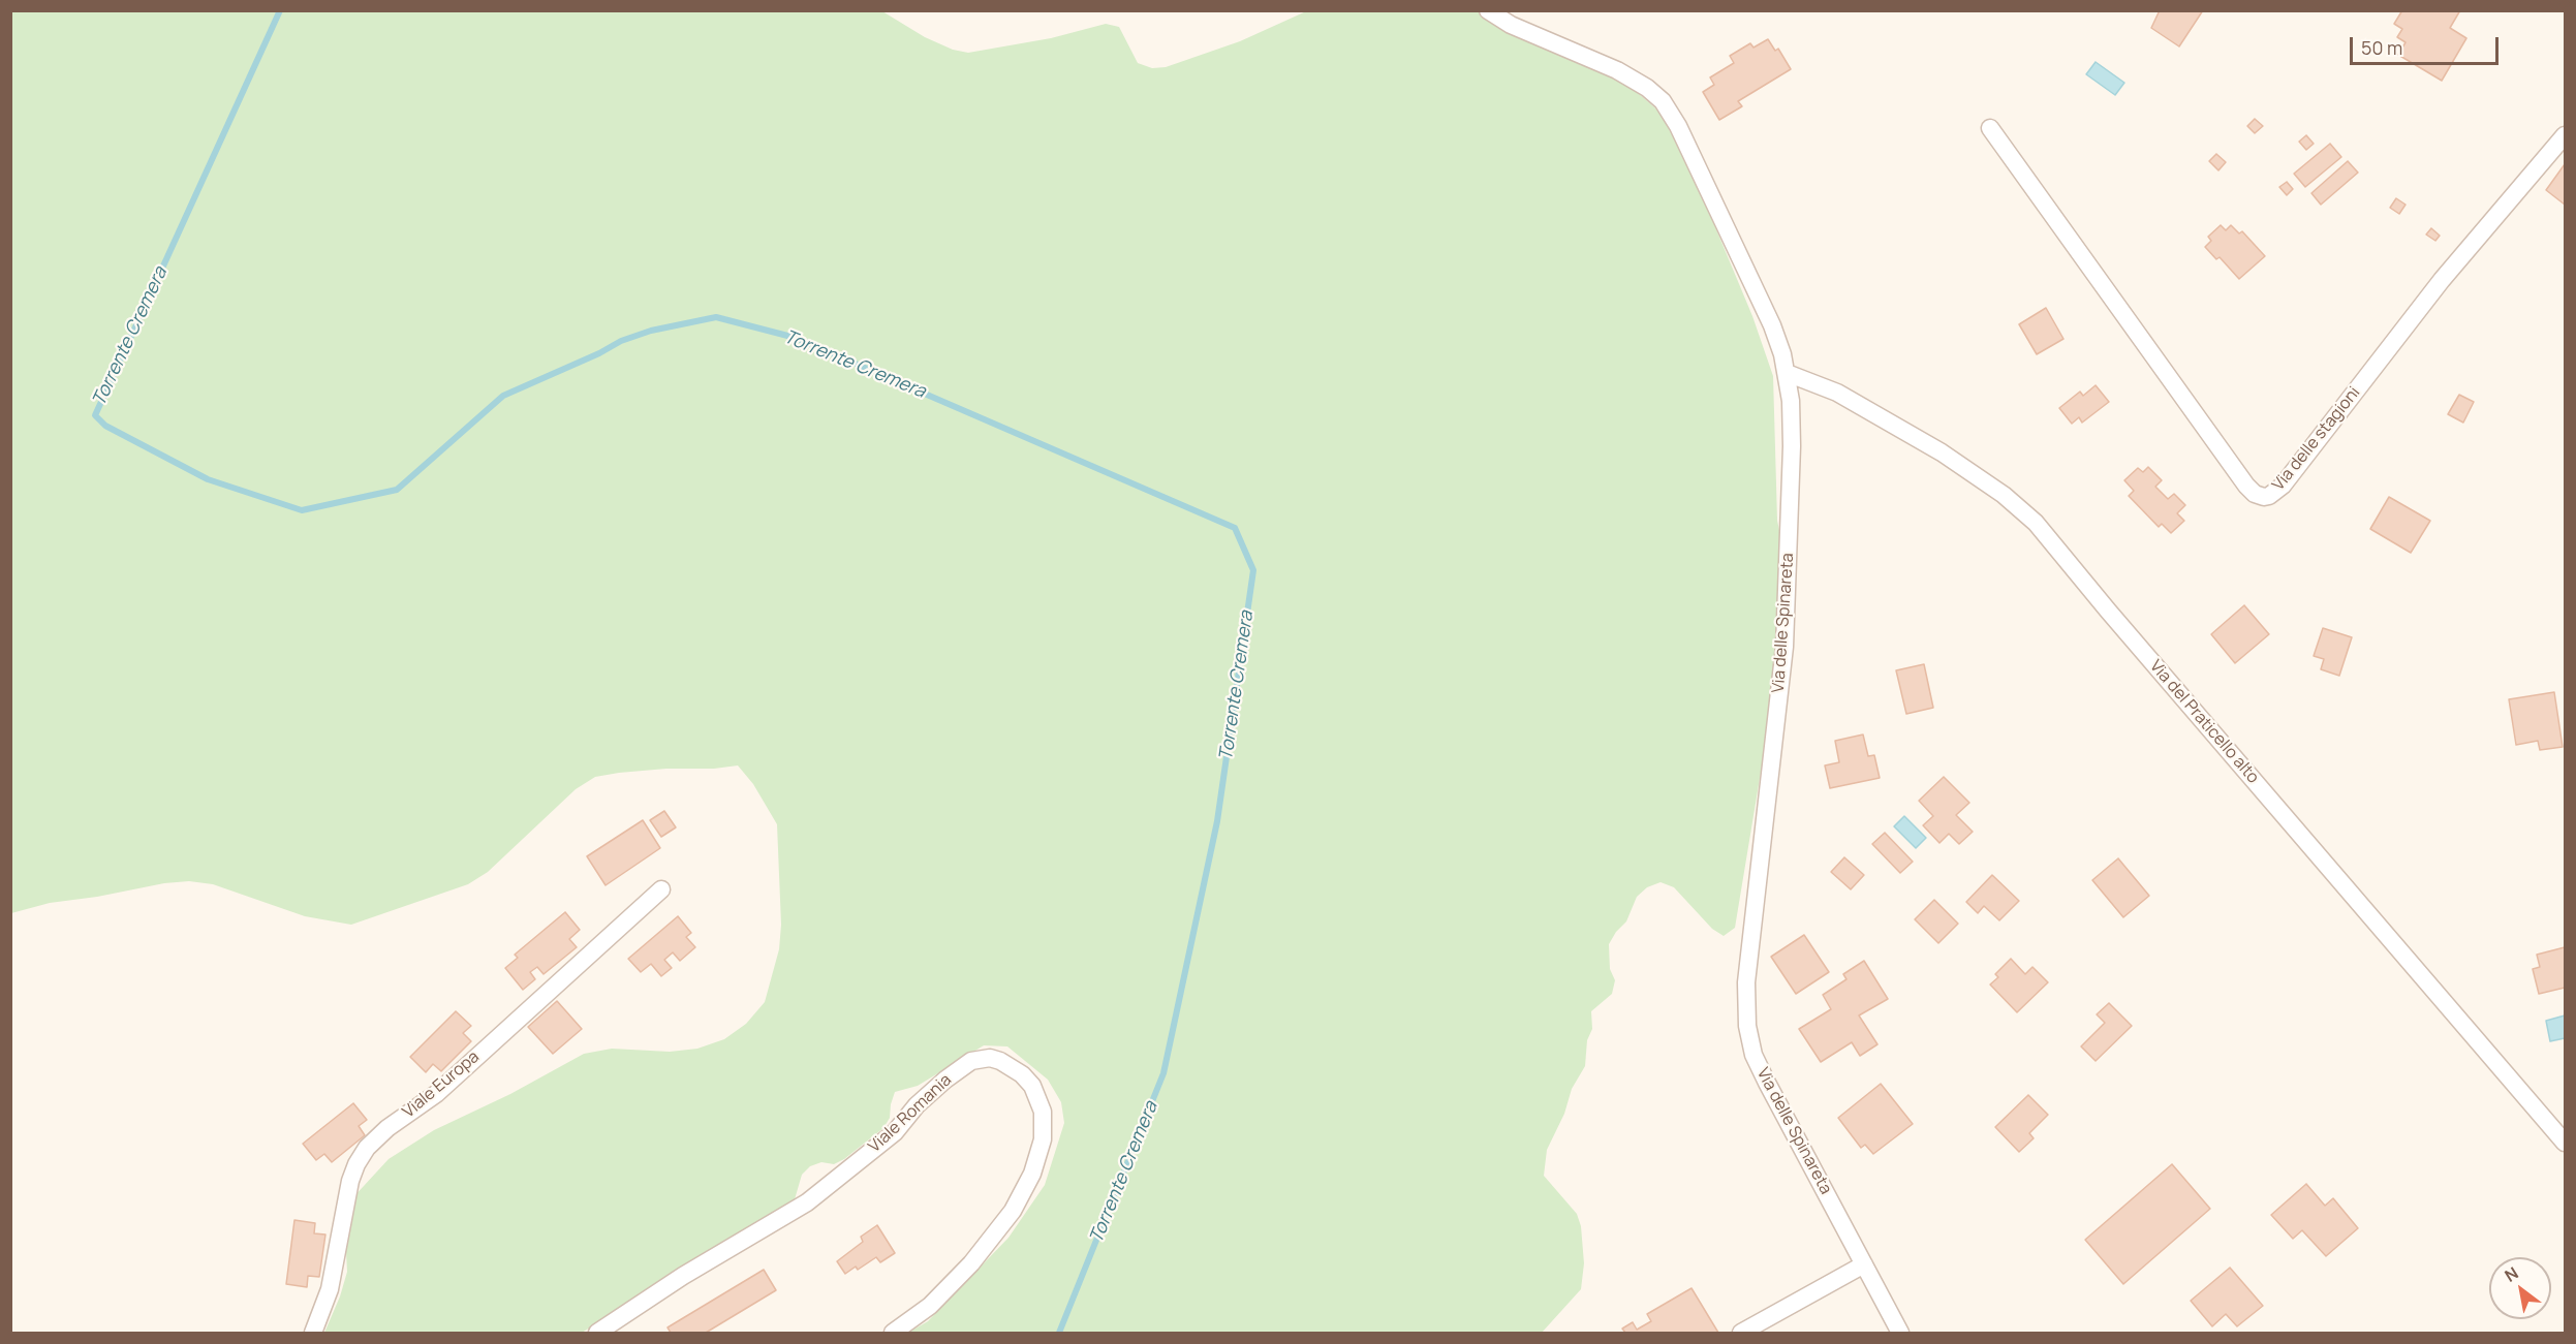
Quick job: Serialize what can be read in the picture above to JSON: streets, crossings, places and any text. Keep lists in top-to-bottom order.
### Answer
{
  "streets": {
    "street": [
      "Via delle stagioni",
      "Via delle Spinareta",
      "Via del Praticello alto",
      "Viale Europa",
      "Viale Romania"
    ]
  },
  "crossings": [
    ["Via delle Spinareta", "Via del Praticello alto"]
  ],
  "water": ["Torrente Cremera"],
  "scale_bar": "50 m",
  "north": "top left"
}
